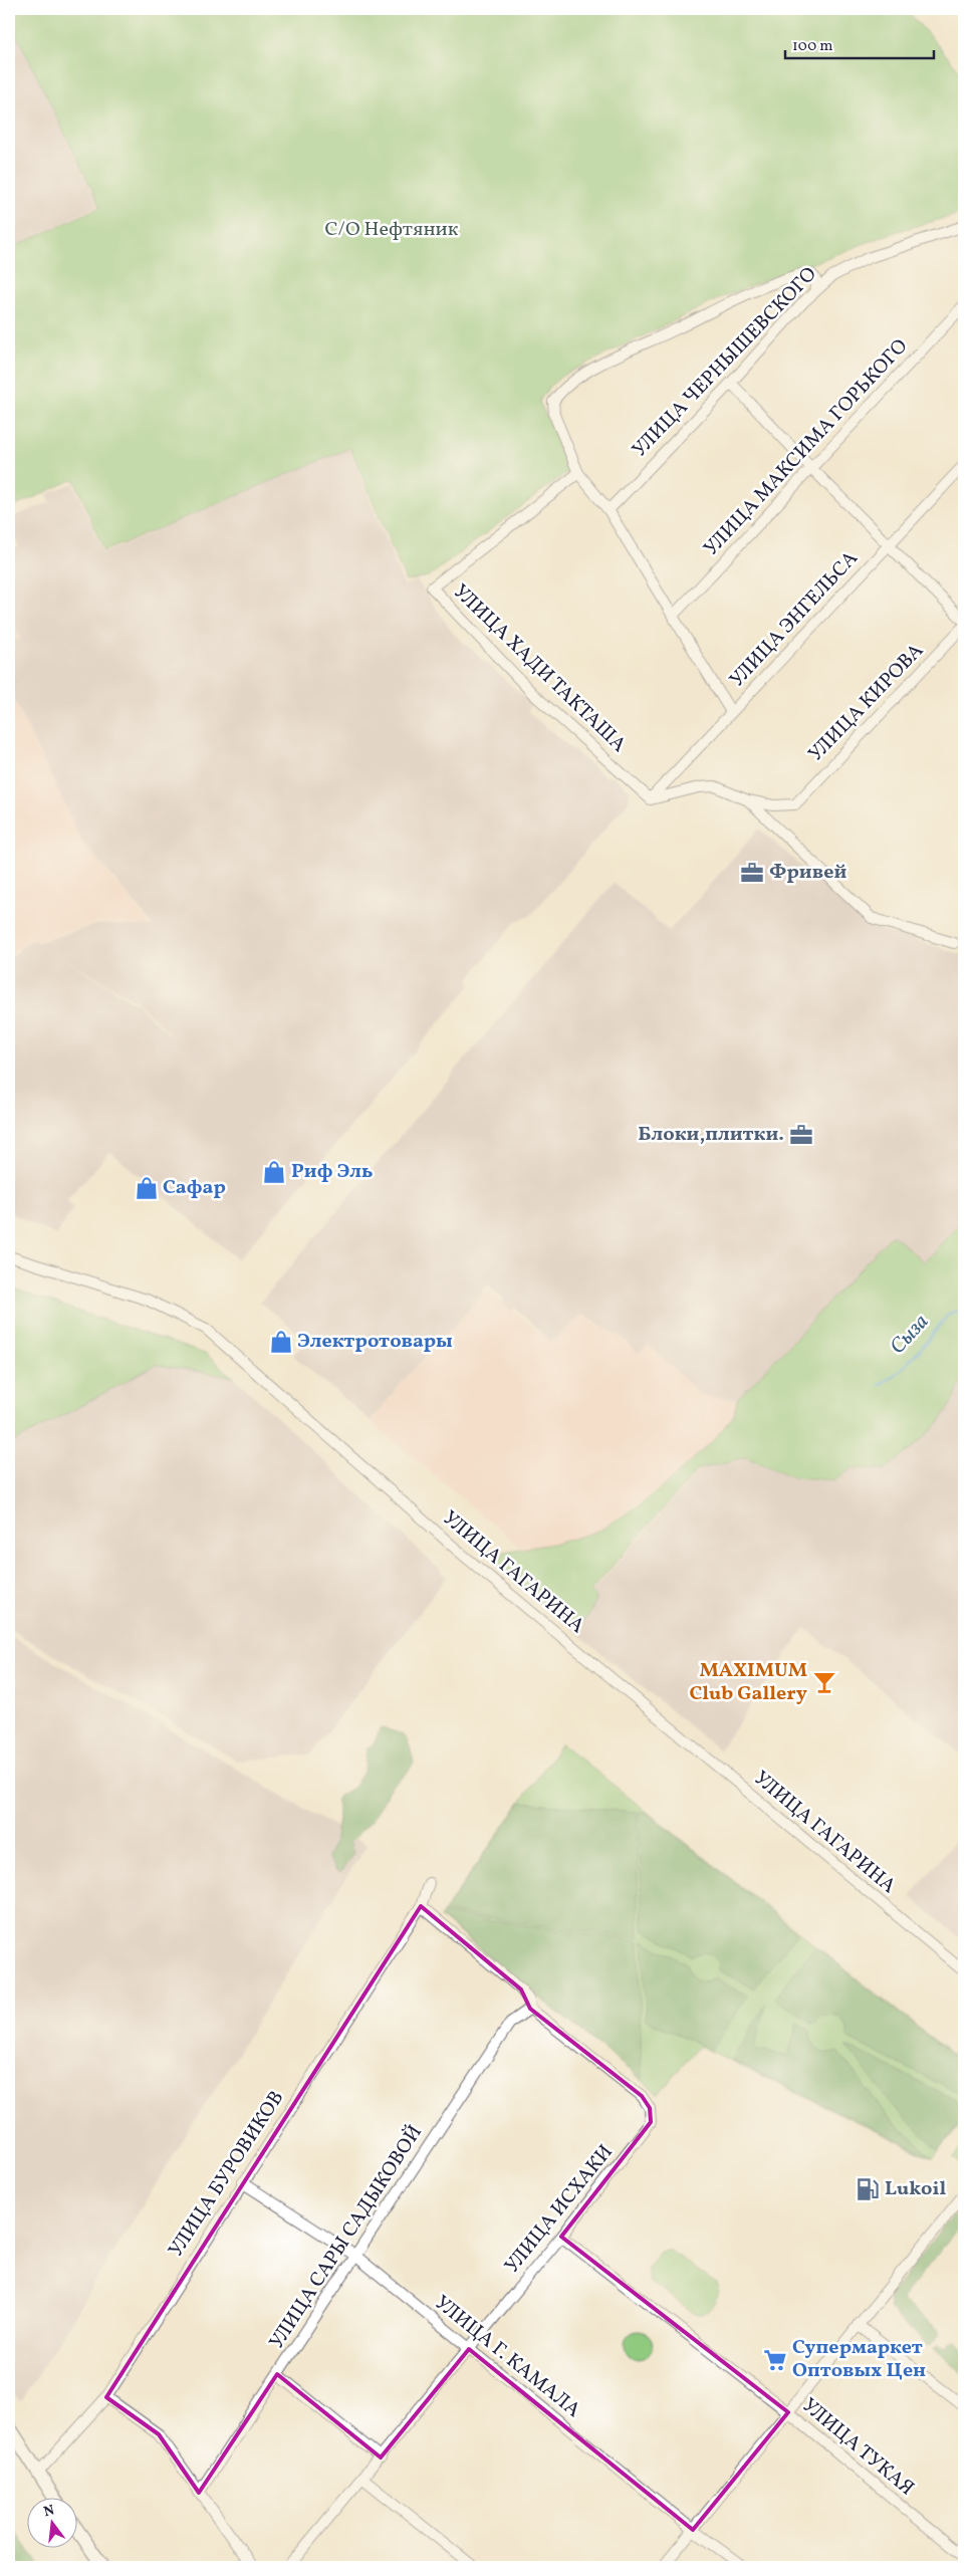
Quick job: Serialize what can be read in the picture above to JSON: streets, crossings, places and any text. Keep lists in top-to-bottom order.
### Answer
{
  "streets": {
    "street": [
      "УЛИЦА ЧЕРНЫШЕВСКОГО",
      "УЛИЦА МАКСИМА ГОРЬКОГО",
      "УЛИЦА ЭНГЕЛЬСА",
      "УЛИЦА ХАДИ ТАКТАША",
      "УЛИЦА КИРОВА",
      "УЛИЦА ГАГАРИНА",
      "УЛИЦА БУРОВИКОВ",
      "УЛИЦА ИСХАКИ",
      "УЛИЦА САРЫ САДЫКОВОЙ",
      "УЛИЦА Г. КАМАЛА",
      "УЛИЦА ТУКАЯ"
    ]
  },
  "crossings": [
    ["УЛИЦА ЭНГЕЛЬСА", "УЛИЦА ХАДИ ТАКТАША"],
    ["УЛИЦА БУРОВИКОВ", "УЛИЦА ИСХАКИ"],
    ["УЛИЦА БУРОВИКОВ", "УЛИЦА Г. КАМАЛА"],
    ["УЛИЦА ИСХАКИ", "УЛИЦА САРЫ САДЫКОВОЙ"],
    ["УЛИЦА ИСХАКИ", "УЛИЦА Г. КАМАЛА"],
    ["УЛИЦА ИСХАКИ", "УЛИЦА ТУКАЯ"],
    ["УЛИЦА САРЫ САДЫКОВОЙ", "УЛИЦА Г. КАМАЛА"]
  ],
  "water": ["Сыза"],
  "parks": ["С/О Нефтяник"],
  "places": {
    "office": ["Фривей", "Блоки,плитки."],
    "shop": ["Риф Эль", "Сафар", "Электротовары"],
    "bar": ["MAXIMUM Club Gallery"],
    "fuel station": ["Lukoil"],
    "supermarket": ["Супермаркет Оптовых Цен"]
  },
  "scale_bar": "100 m",
  "north": "top"
}
